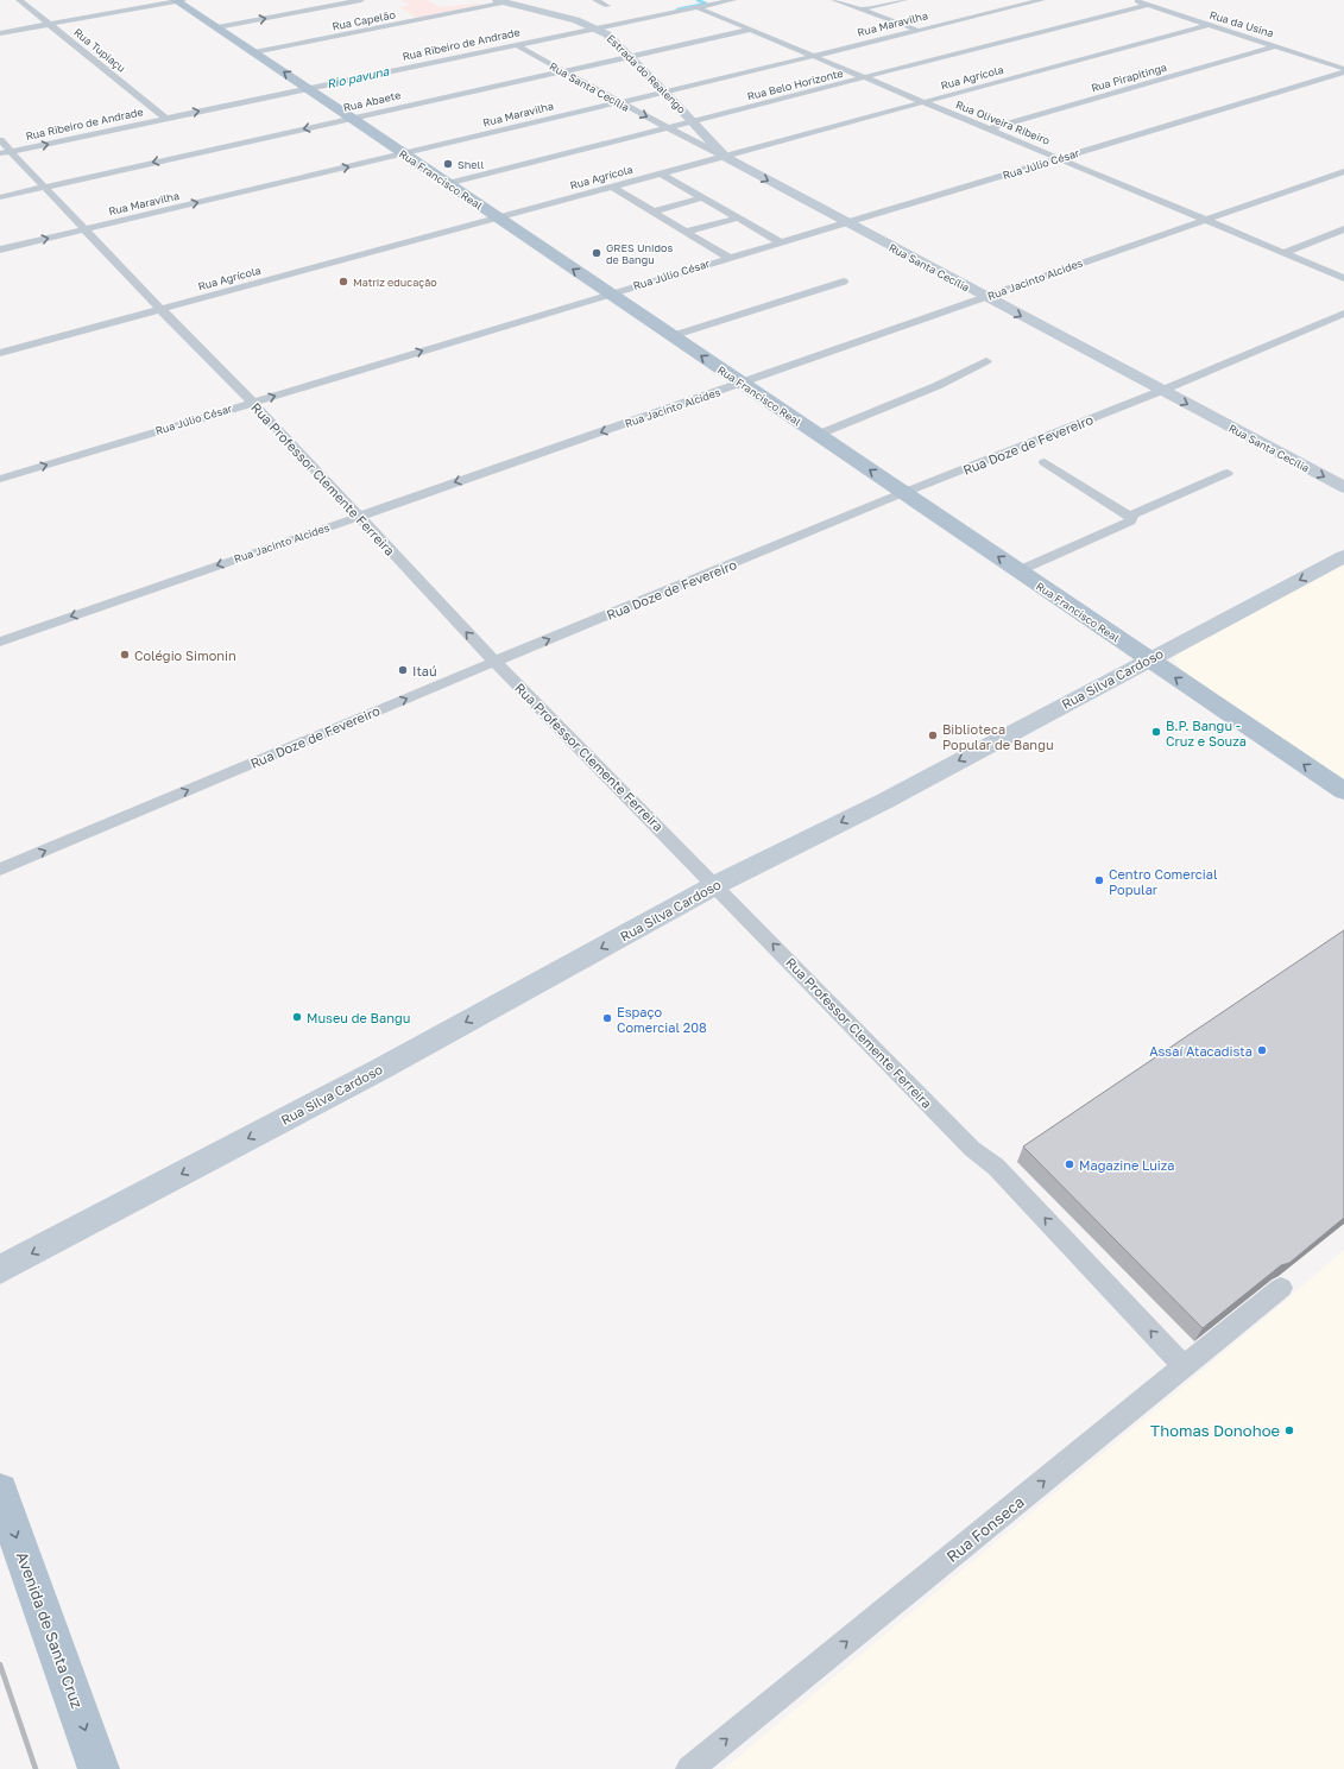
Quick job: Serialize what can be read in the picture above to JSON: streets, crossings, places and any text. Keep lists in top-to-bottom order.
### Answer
{
  "streets": {
    "main road": ["Rua Francisco Real", "Avenida de Santa Cruz"],
    "street": [
      "Rua Capelão",
      "Rua Maravilha",
      "Rua da Usina",
      "Rua Ribeiro de Andrade",
      "Rua Tupiaçu",
      "Estrada do Realengo",
      "Rua Agrícola",
      "Rua Pirapitinga",
      "Rua Belo Horizonte",
      "Rua Santa Cecília",
      "Rua Abaete",
      "Rua Oliveira Ribeiro",
      "Rua Júlio César",
      "Rua Jacinto Alcides",
      "Rua Doze de Fevereiro",
      "Rua Professor Clemente Ferreira",
      "Rua Silva Cardoso",
      "Rua Fonseca"
    ]
  },
  "crossings": [
    ["Rua Capelão", "Estrada do Realengo"],
    ["Rua Capelão", "Rua Francisco Real"],
    ["Rua Maravilha", "Estrada do Realengo"],
    ["Rua Maravilha", "Rua Santa Cecília"],
    ["Rua Maravilha", "Rua Oliveira Ribeiro"],
    ["Rua Maravilha", "Rua Francisco Real"],
    ["Rua Maravilha", "Rua Professor Clemente Ferreira"],
    ["Rua da Usina", "Rua Agrícola"],
    ["Rua da Usina", "Rua Pirapitinga"],
    ["Rua da Usina", "Rua Belo Horizonte"],
    ["Rua da Usina", "Rua Júlio César"],
    ["Rua Ribeiro de Andrade", "Rua Tupiaçu"],
    ["Rua Ribeiro de Andrade", "Estrada do Realengo"],
    ["Rua Ribeiro de Andrade", "Rua Santa Cecília"],
    ["Rua Ribeiro de Andrade", "Rua Oliveira Ribeiro"],
    ["Rua Ribeiro de Andrade", "Rua Francisco Real"],
    ["Rua Ribeiro de Andrade", "Rua Professor Clemente Ferreira"],
    ["Estrada do Realengo", "Rua Agrícola"],
    ["Estrada do Realengo", "Rua Belo Horizonte"],
    ["Estrada do Realengo", "Rua Santa Cecília"],
    ["Estrada do Realengo", "Rua Abaete"],
    ["Rua Agrícola", "Rua Santa Cecília"],
    ["Rua Agrícola", "Rua Oliveira Ribeiro"],
    ["Rua Agrícola", "Rua Francisco Real"],
    ["Rua Agrícola", "Rua Professor Clemente Ferreira"],
    ["Rua Pirapitinga", "Rua Oliveira Ribeiro"],
    ["Rua Belo Horizonte", "Rua Santa Cecília"],
    ["Rua Belo Horizonte", "Rua Oliveira Ribeiro"],
    ["Rua Belo Horizonte", "Rua Francisco Real"],
    ["Rua Santa Cecília", "Rua Abaete"],
    ["Rua Santa Cecília", "Rua Júlio César"],
    ["Rua Santa Cecília", "Rua Jacinto Alcides"],
    ["Rua Santa Cecília", "Rua Doze de Fevereiro"],
    ["Rua Abaete", "Rua Oliveira Ribeiro"],
    ["Rua Abaete", "Rua Francisco Real"],
    ["Rua Abaete", "Rua Professor Clemente Ferreira"],
    ["Rua Oliveira Ribeiro", "Rua Júlio César"],
    ["Rua Oliveira Ribeiro", "Rua Jacinto Alcides"],
    ["Rua Júlio César", "Rua Francisco Real"],
    ["Rua Júlio César", "Rua Professor Clemente Ferreira"],
    ["Rua Francisco Real", "Rua Jacinto Alcides"],
    ["Rua Francisco Real", "Rua Doze de Fevereiro"],
    ["Rua Francisco Real", "Rua Silva Cardoso"],
    ["Rua Jacinto Alcides", "Rua Professor Clemente Ferreira"],
    ["Rua Doze de Fevereiro", "Rua Professor Clemente Ferreira"],
    ["Rua Professor Clemente Ferreira", "Rua Silva Cardoso"],
    ["Rua Professor Clemente Ferreira", "Rua Fonseca"]
  ],
  "one_way": [
    "Rua Maravilha",
    "Rua Júlio César",
    "Rua Francisco Real",
    "Rua Jacinto Alcides",
    "Rua Doze de Fevereiro",
    "Rua Professor Clemente Ferreira",
    "Rua Silva Cardoso",
    "Rua Fonseca",
    "Avenida de Santa Cruz"
  ],
  "water": ["Rio pavuna"],
  "places": [
    "Shell",
    "GRES Unidos de Bangu",
    "Matriz educação",
    "Colégio Simonin",
    "Itaú",
    "B.P. Bangu - Cruz e Souza",
    "Biblioteca Popular de Bangu",
    "Centro Comercial Popular",
    "Museu de Bangu",
    "Espaço Comercial 208",
    "Assaí Atacadista",
    "Magazine Luiza",
    "Thomas Donohoe"
  ]
}
